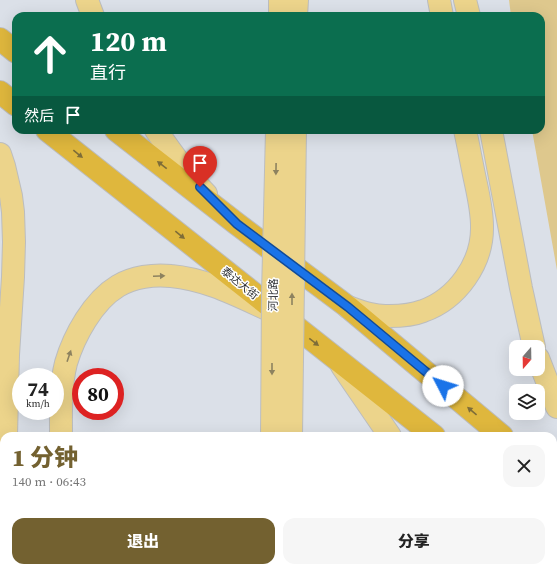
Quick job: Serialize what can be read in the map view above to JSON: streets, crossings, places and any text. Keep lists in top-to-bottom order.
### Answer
{
  "streets": {
    "highway": ["泰达大街"],
    "main road": ["河北路"]
  },
  "north": "bottom",
  "page": {
    "turn": ["120 m", "直行"],
    "then": "然后",
    "speed": "74 km/h",
    "limit": "80",
    "heading": ["1 分钟", "140 m · 06:43"],
    "buttons": ["退出", "分享"]
  }
}
